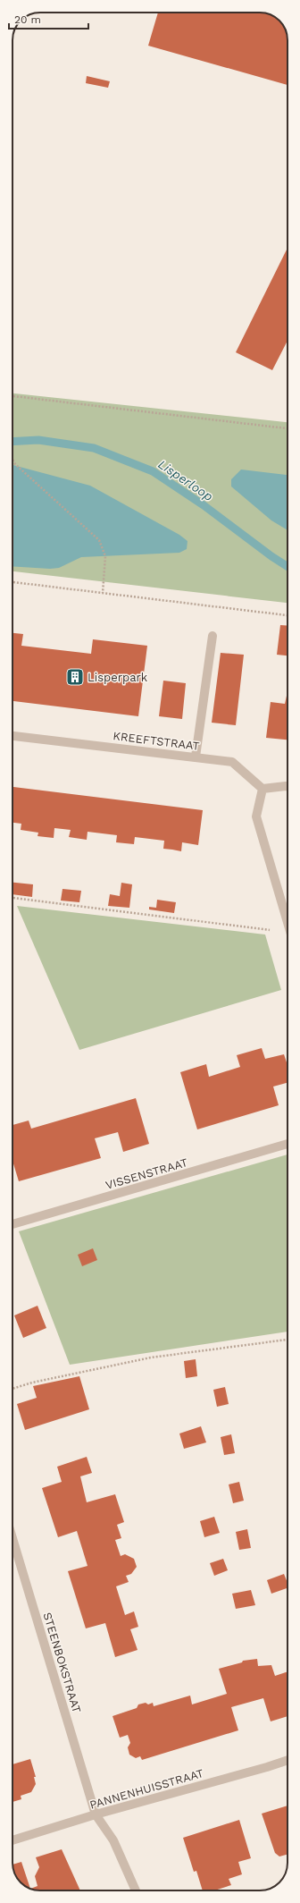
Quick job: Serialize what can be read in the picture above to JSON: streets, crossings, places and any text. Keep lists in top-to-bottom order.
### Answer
{
  "streets": {
    "street": [
      "KREEFTSTRAAT",
      "VISSENSTRAAT",
      "STEENBOKSTRAAT",
      "PANNENHUISSTRAAT"
    ]
  },
  "crossings": [
    ["STEENBOKSTRAAT", "PANNENHUISSTRAAT"]
  ],
  "water": ["Lisperloop"],
  "places": {
    "building": ["Lisperpark"]
  },
  "scale_bar": "20 m"
}
